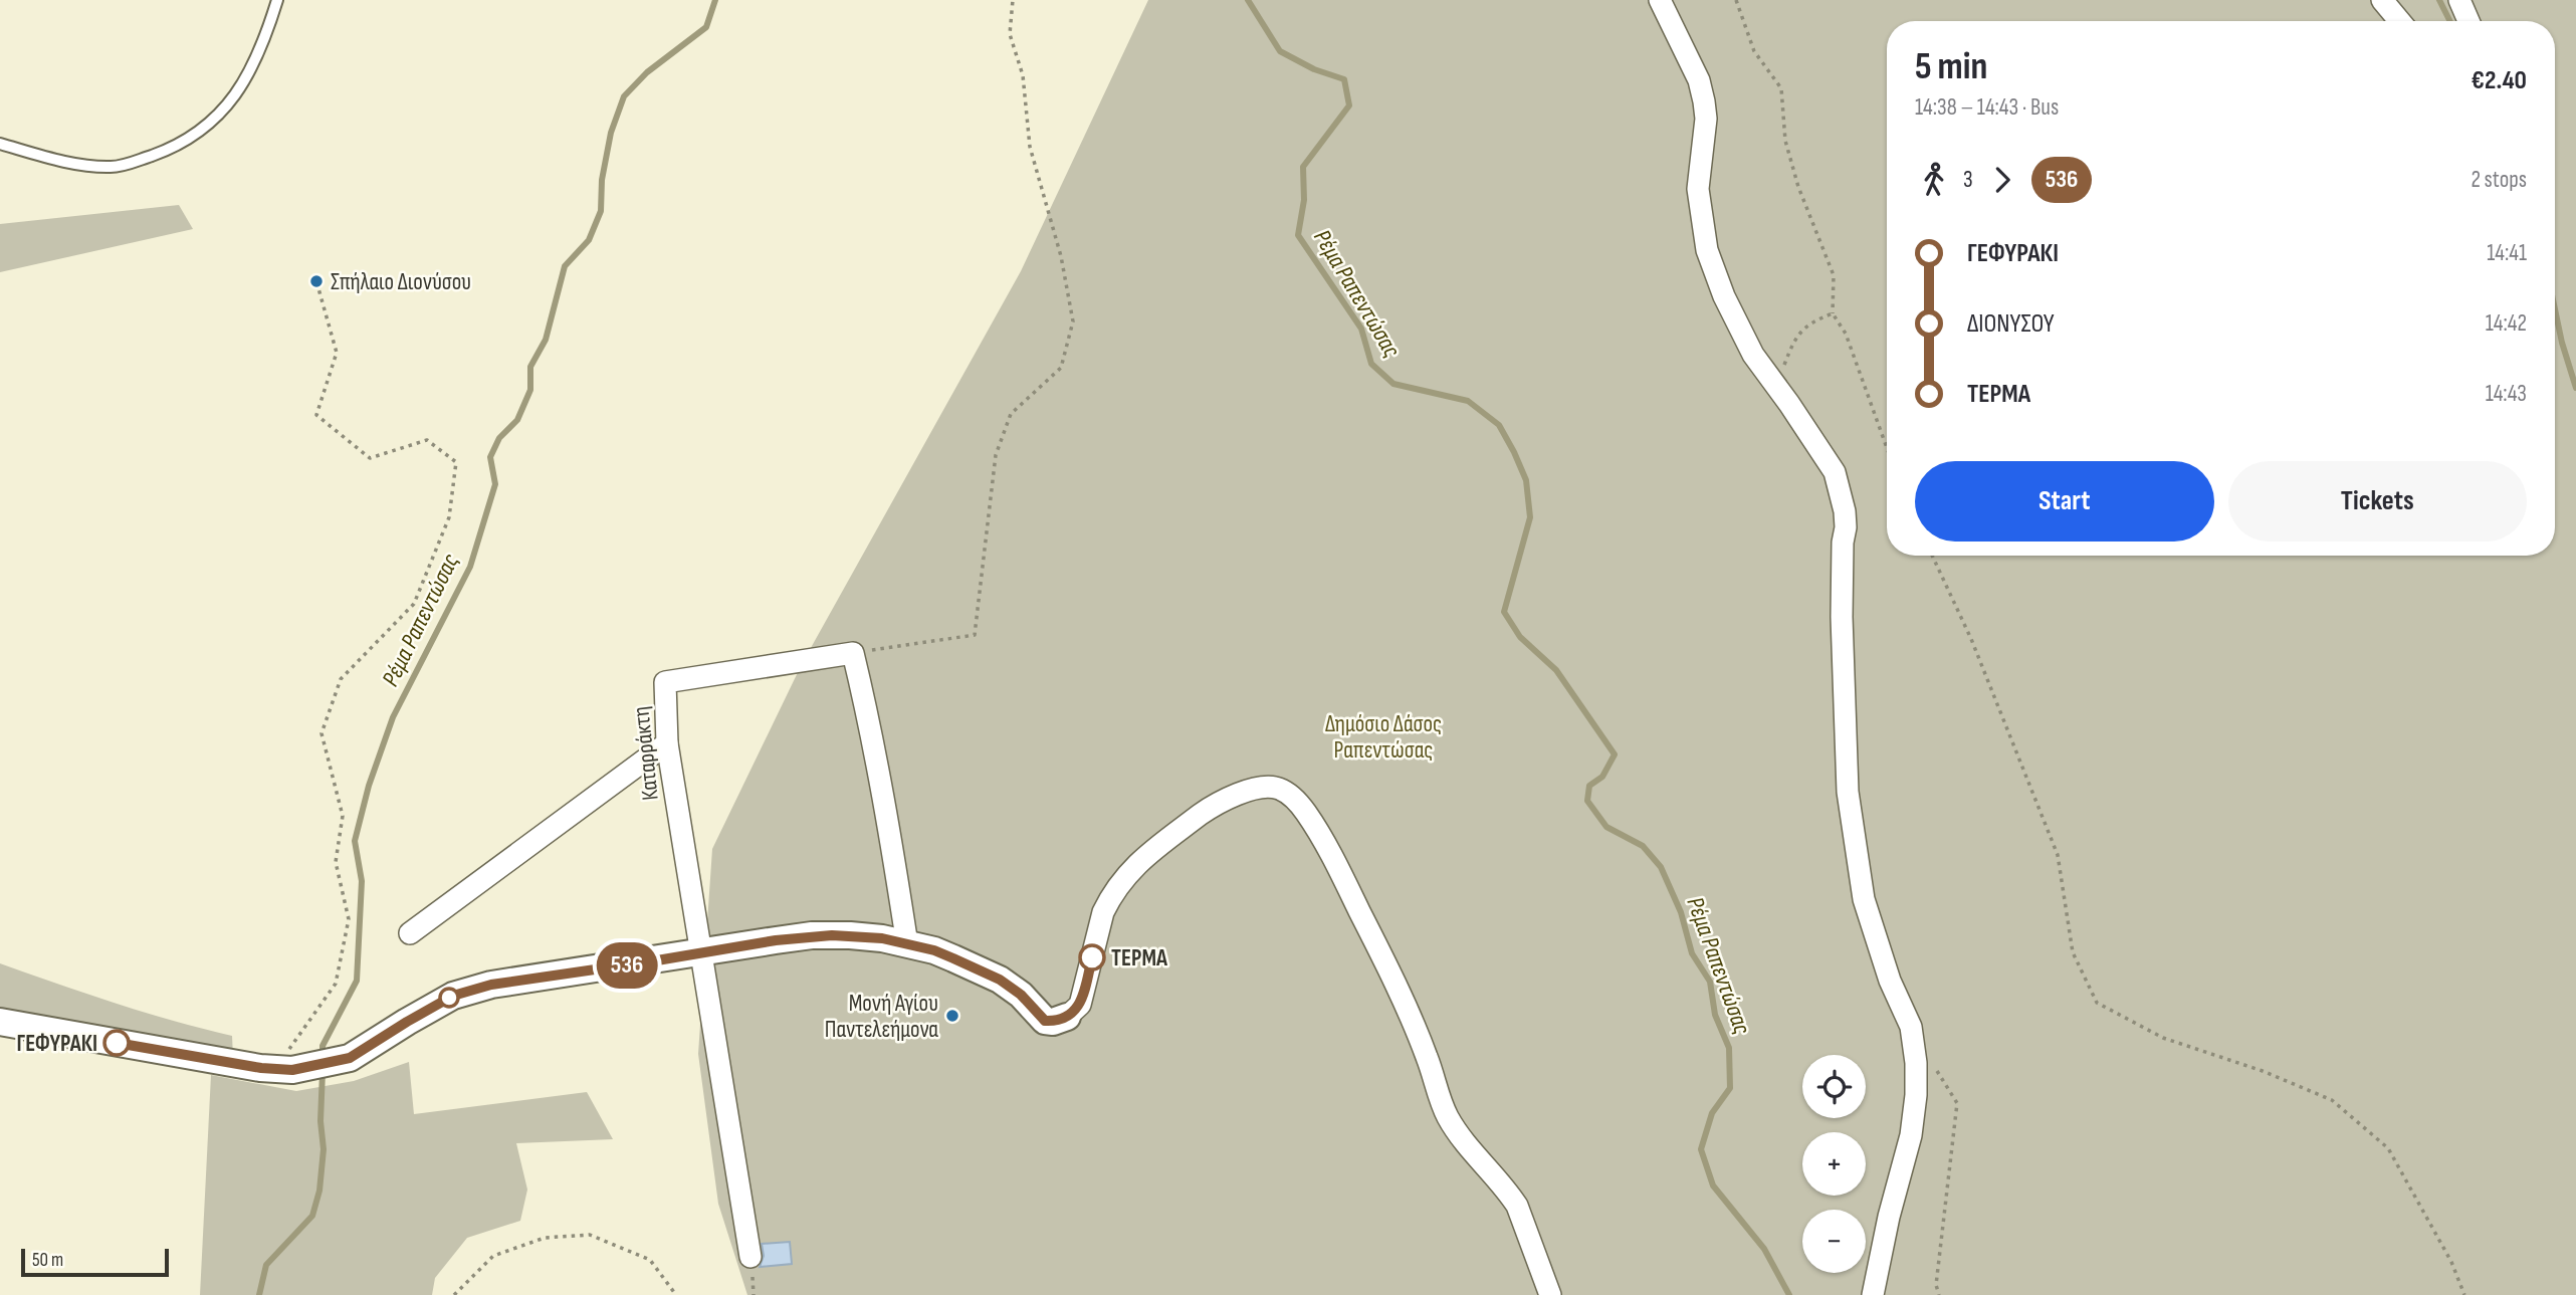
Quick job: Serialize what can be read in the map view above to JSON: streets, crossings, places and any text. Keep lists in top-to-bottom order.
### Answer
{
  "streets": {
    "street": ["Καταρράκτη"]
  },
  "water": ["Ρέμα Ραπεντώσας"],
  "parks": ["Δημόσιο Δάσος Ραπεντώσας"],
  "places": [
    "Σπήλαιο Διονύσου",
    "ΤΕΡΜΑ",
    "Μονή Αγίου Παντελεήμονα",
    "ΓΕΦΥΡΑΚΙ"
  ],
  "lines": ["bus line 536"],
  "scale_bar": "50 m",
  "page": {
    "on_map": "536",
    "heading": ["5 min", "14:38 – 14:43 · Bus", "€2.40"],
    "legs": ["3", "536", "2 stops"],
    "list": [
      {
        "name": "ΓΕΦΥΡΑΚΙ",
        "value": "14:41"
      },
      {
        "name": "ΔΙΟΝΥΣΟΥ",
        "value": "14:42"
      },
      {
        "name": "ΤΕΡΜΑ",
        "value": "14:43"
      }
    ],
    "buttons": ["Start", "Tickets"],
    "map_buttons": ["+", "−"],
    "scale": "50 m"
  }
}
